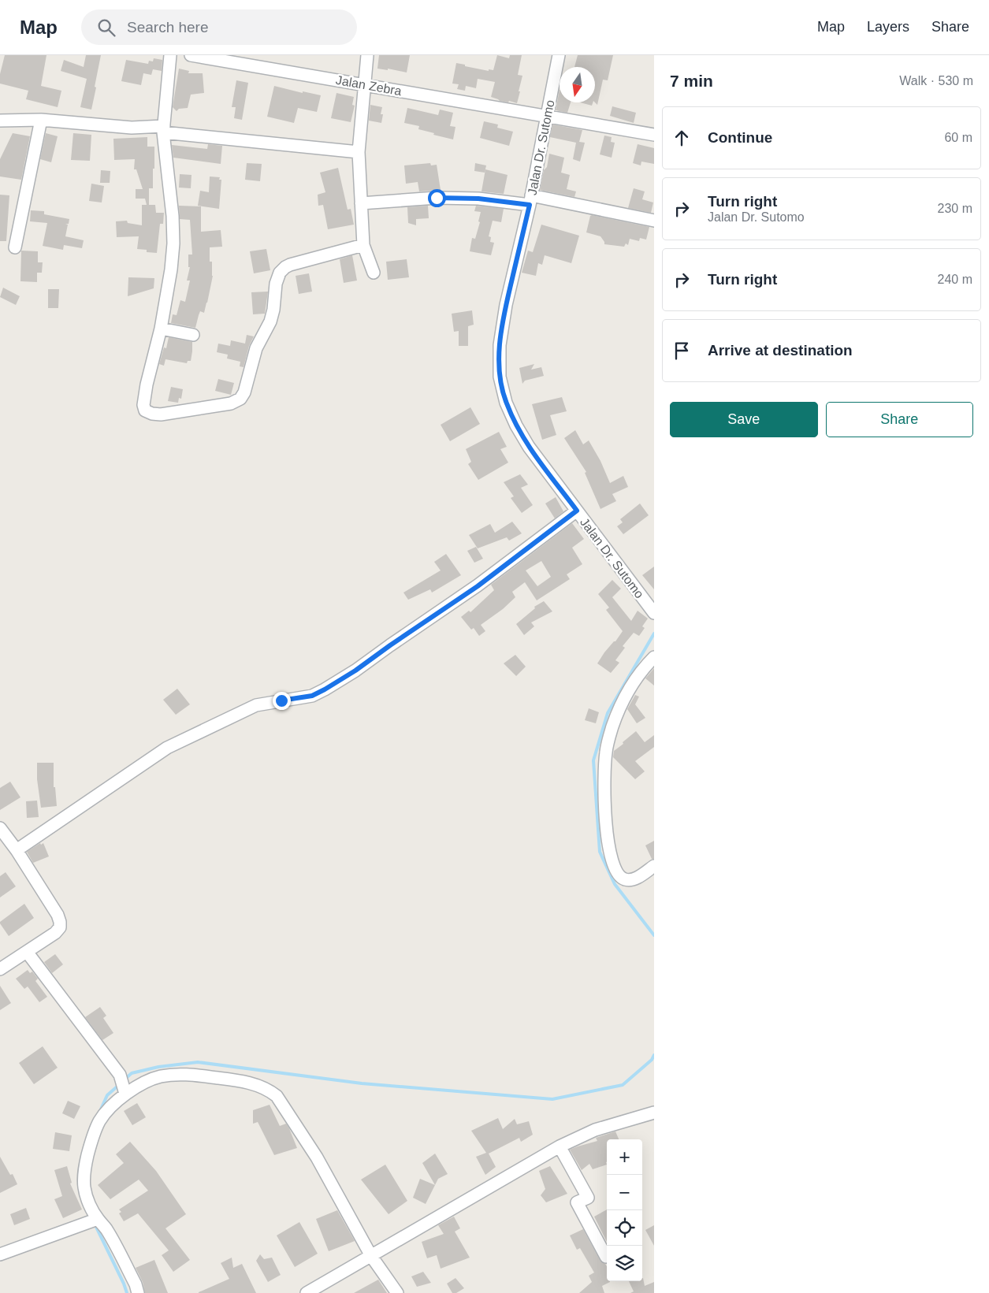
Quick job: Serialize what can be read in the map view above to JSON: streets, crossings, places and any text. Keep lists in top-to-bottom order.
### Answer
{
  "streets": {
    "street": ["Jalan Zebra", "Jalan Dr. Sutomo"]
  },
  "crossings": [
    ["Jalan Zebra", "Jalan Dr. Sutomo"]
  ],
  "north": "bottom",
  "page": {
    "header": "Map",
    "search": "Search here",
    "nav": ["Map", "Layers", "Share"],
    "heading": ["7 min", "Walk · 530 m"],
    "list": [
      ["Continue", "60 m"],
      ["Turn right", "Jalan Dr. Sutomo", "230 m"],
      ["Turn right", "240 m"],
      "Arrive at destination"
    ],
    "buttons": ["Save", "Share"],
    "map_buttons": ["+", "−"]
  }
}
